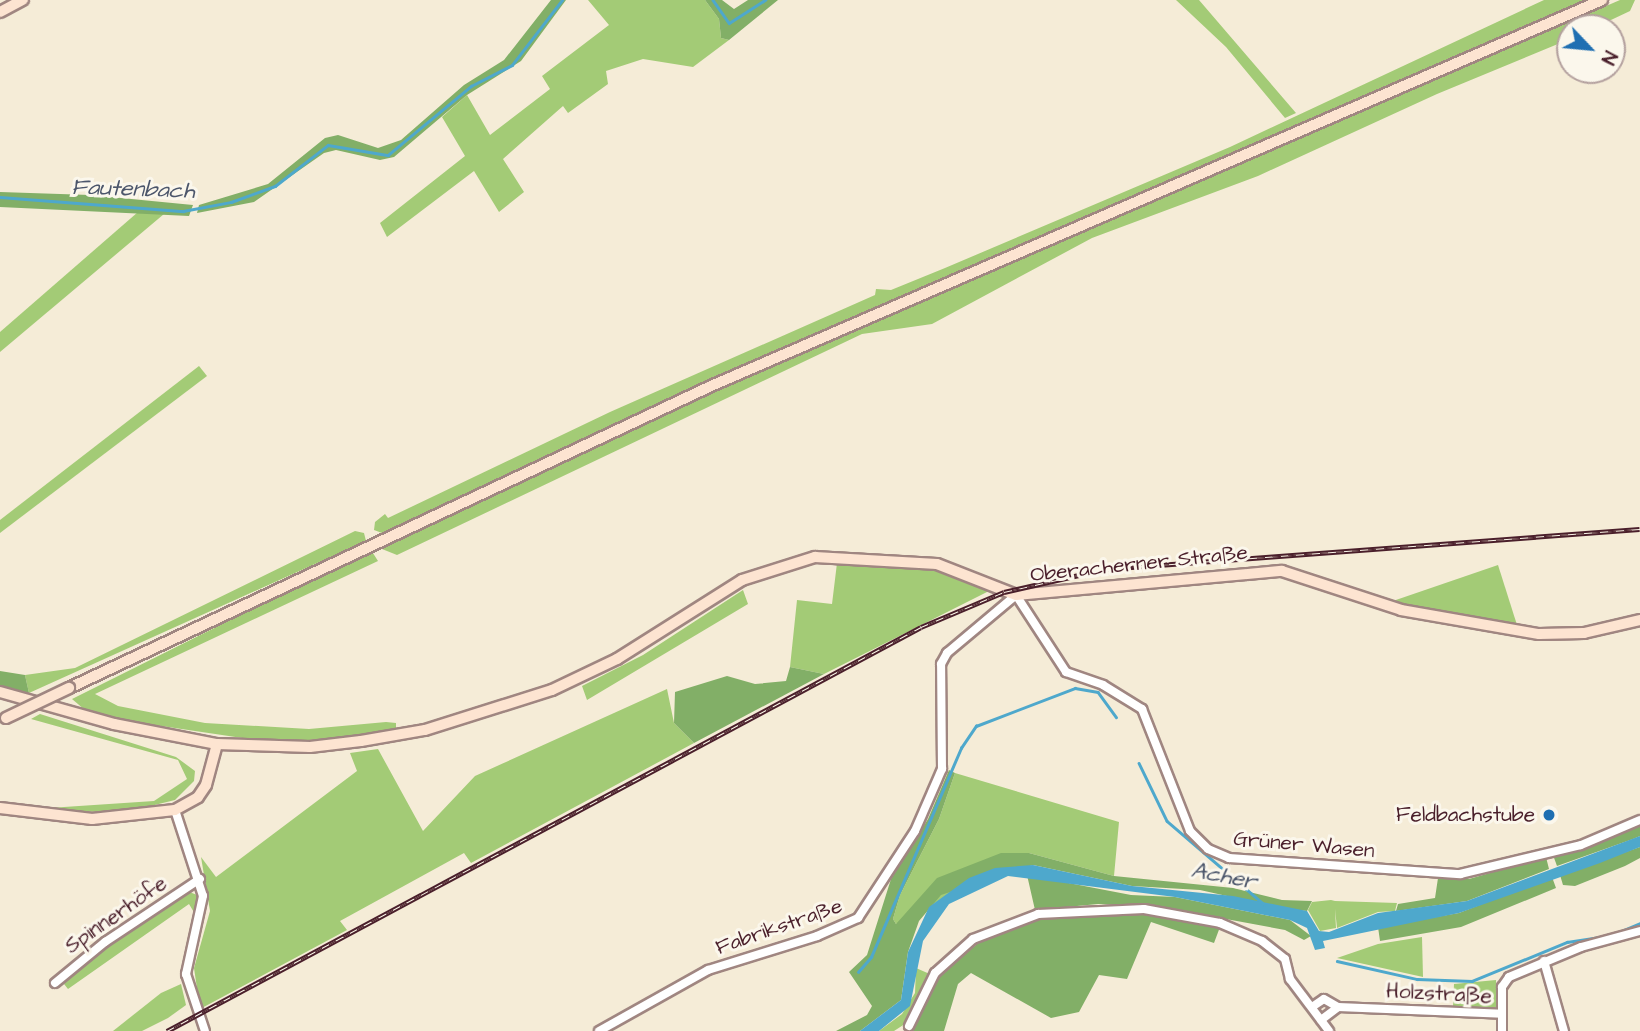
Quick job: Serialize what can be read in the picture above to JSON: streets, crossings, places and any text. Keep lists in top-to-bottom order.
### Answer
{
  "streets": {
    "main road": ["Oberacherner Straße"],
    "street": [
      "Grüner Wasen",
      "Spinnerhöfe",
      "Fabrikstraße",
      "Holzstraße"
    ]
  },
  "crossings": [
    ["Oberacherner Straße", "Grüner Wasen"],
    ["Oberacherner Straße", "Fabrikstraße"],
    ["Grüner Wasen", "Fabrikstraße"]
  ],
  "water": ["Fautenbach", "Acher"],
  "places": ["Feldbachstube"],
  "north": "bottom right"
}
